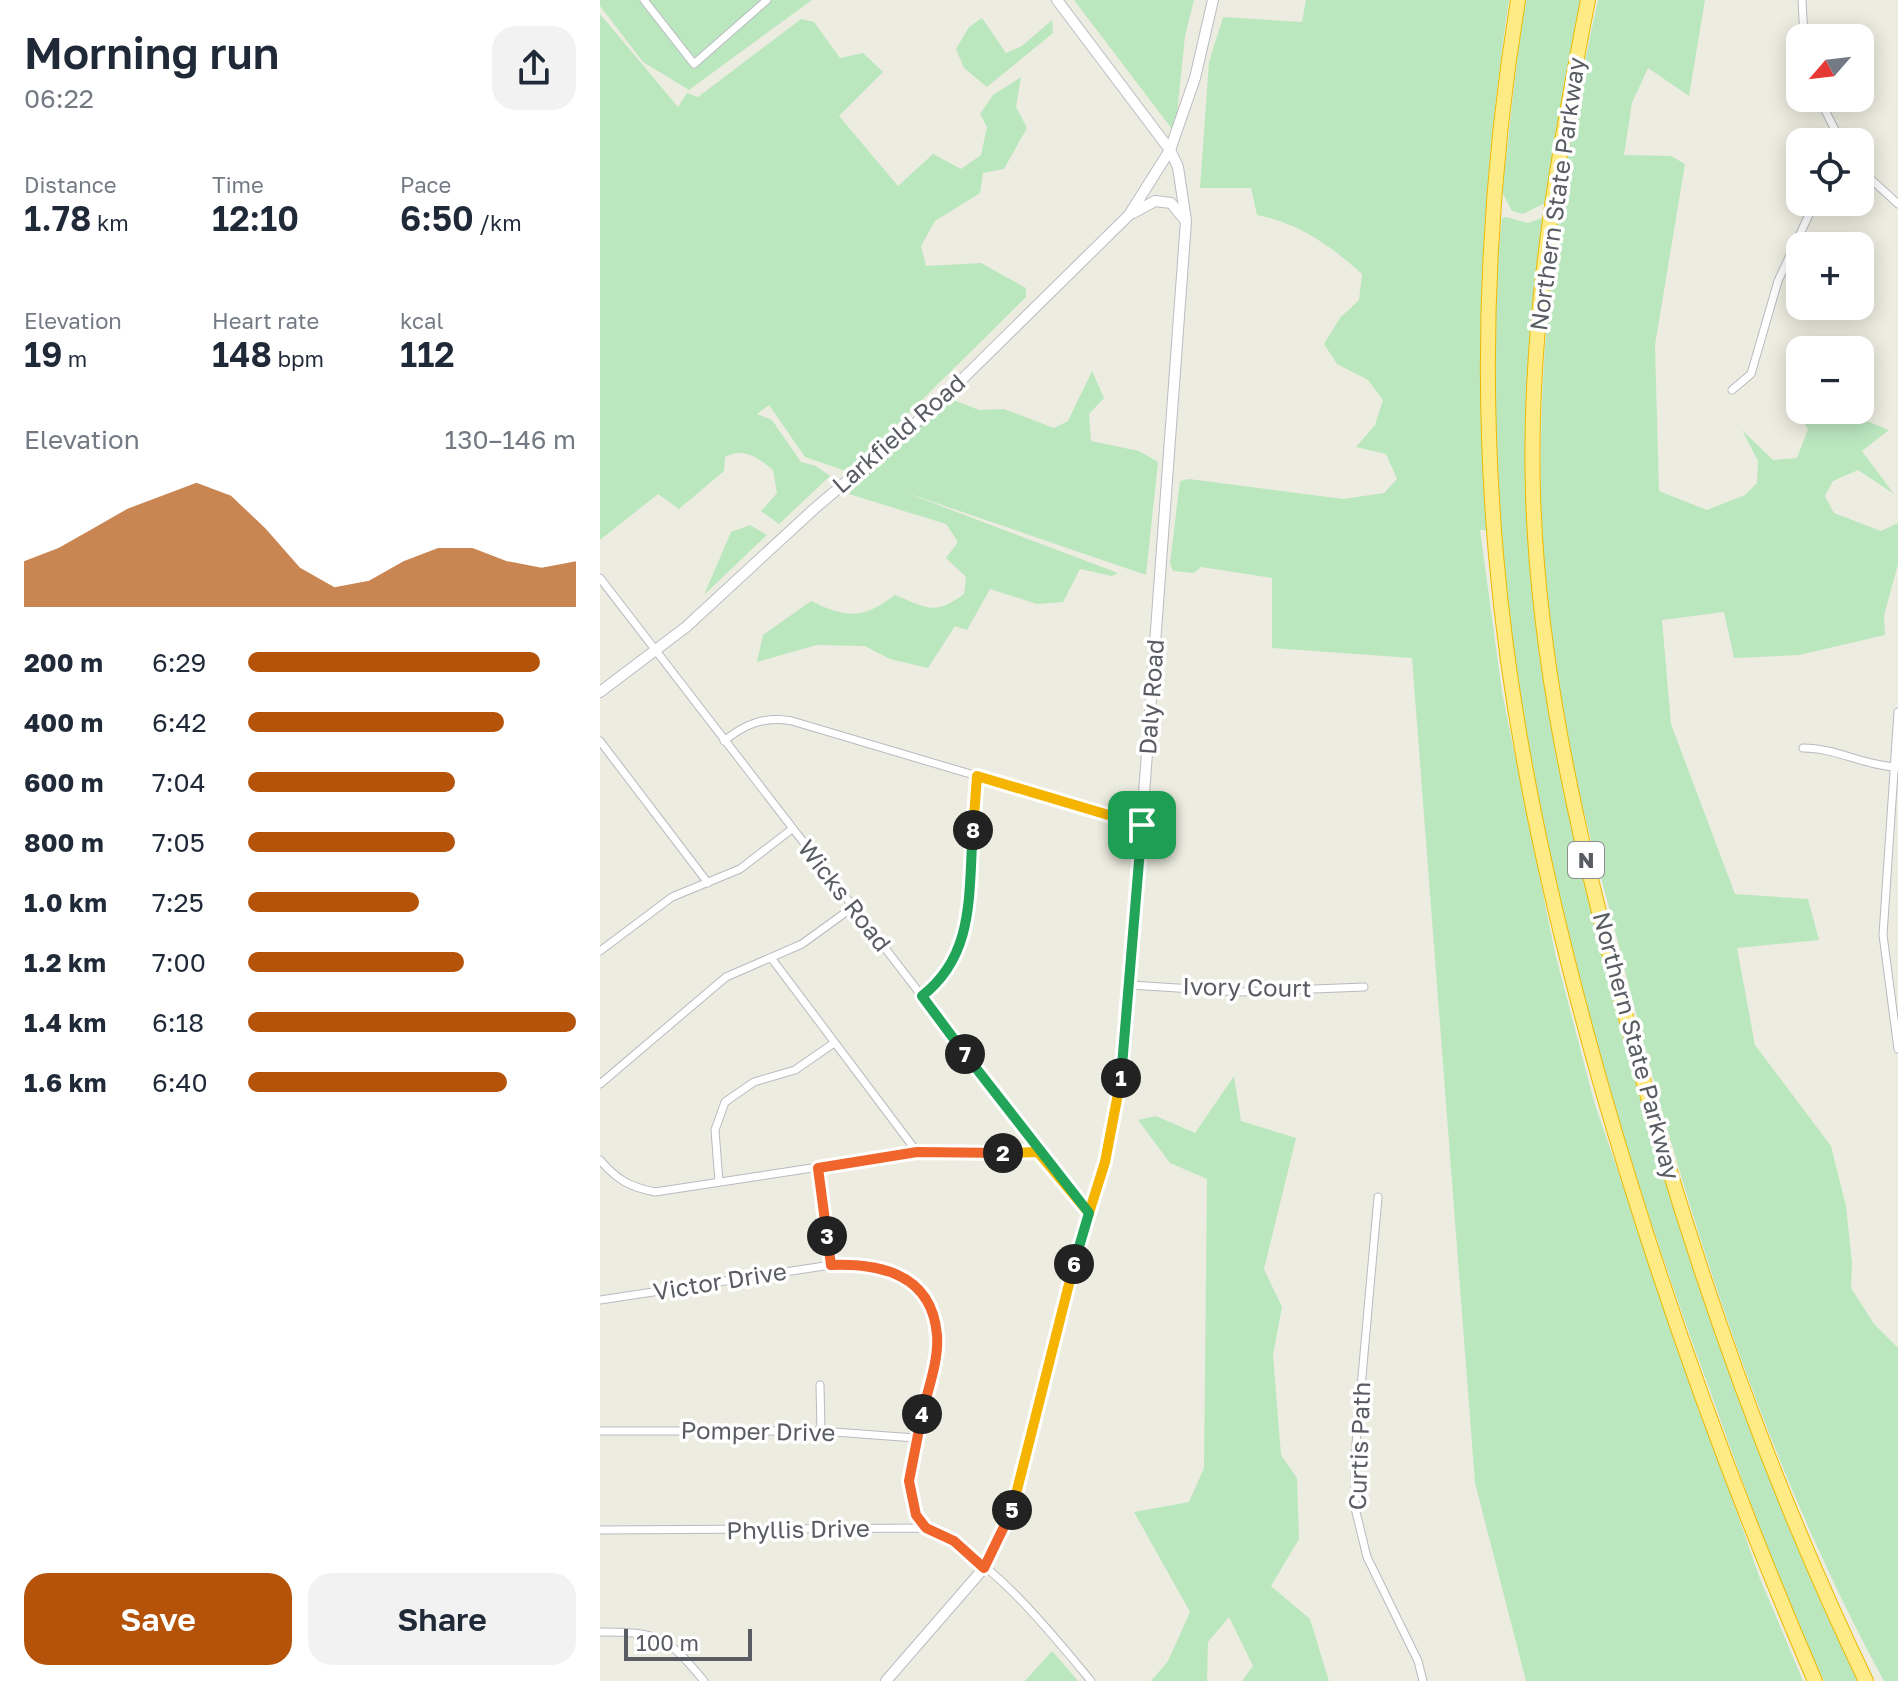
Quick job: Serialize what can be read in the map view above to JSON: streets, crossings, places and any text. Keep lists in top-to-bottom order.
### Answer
{
  "streets": {
    "highway": ["Northern State Parkway", "N"],
    "street": [
      "Larkfield Road",
      "Daly Road",
      "Wicks Road",
      "Ivory Court",
      "Victor Drive",
      "Pomper Drive",
      "Curtis Path",
      "Phyllis Drive"
    ]
  },
  "crossings": [
    ["Larkfield Road", "Daly Road"],
    ["Larkfield Road", "Wicks Road"],
    ["Daly Road", "Wicks Road"],
    ["Daly Road", "Ivory Court"],
    ["Daly Road", "Phyllis Drive"],
    ["Victor Drive", "Pomper Drive"],
    ["Victor Drive", "Phyllis Drive"]
  ],
  "scale_bar": "100 m",
  "north": "bottom left",
  "page": {
    "heading": ["Morning run", "06:22"],
    "map_buttons": ["+", "−"],
    "stats": [
      ["Distance", "1.78 km"],
      ["Time", "12:10"],
      ["Pace", "6:50 /km"],
      ["Elevation", "19 m"],
      ["Heart rate", "148 bpm"],
      ["kcal", "112"]
    ],
    "chart": ["Elevation", "130–146 m"],
    "list": [
      {
        "name": "200 m",
        "note": "6:29"
      },
      {
        "name": "400 m",
        "note": "6:42"
      },
      {
        "name": "600 m",
        "note": "7:04"
      },
      {
        "name": "800 m",
        "note": "7:05"
      },
      {
        "name": "1.0 km",
        "note": "7:25"
      },
      {
        "name": "1.2 km",
        "note": "7:00"
      },
      {
        "name": "1.4 km",
        "note": "6:18"
      },
      {
        "name": "1.6 km",
        "note": "6:40"
      }
    ],
    "pins": [
      "8",
      "7",
      "1",
      "2",
      "3",
      "6",
      "4",
      "5"
    ],
    "buttons": ["Save", "Share"],
    "scale": "100 m"
  }
}
